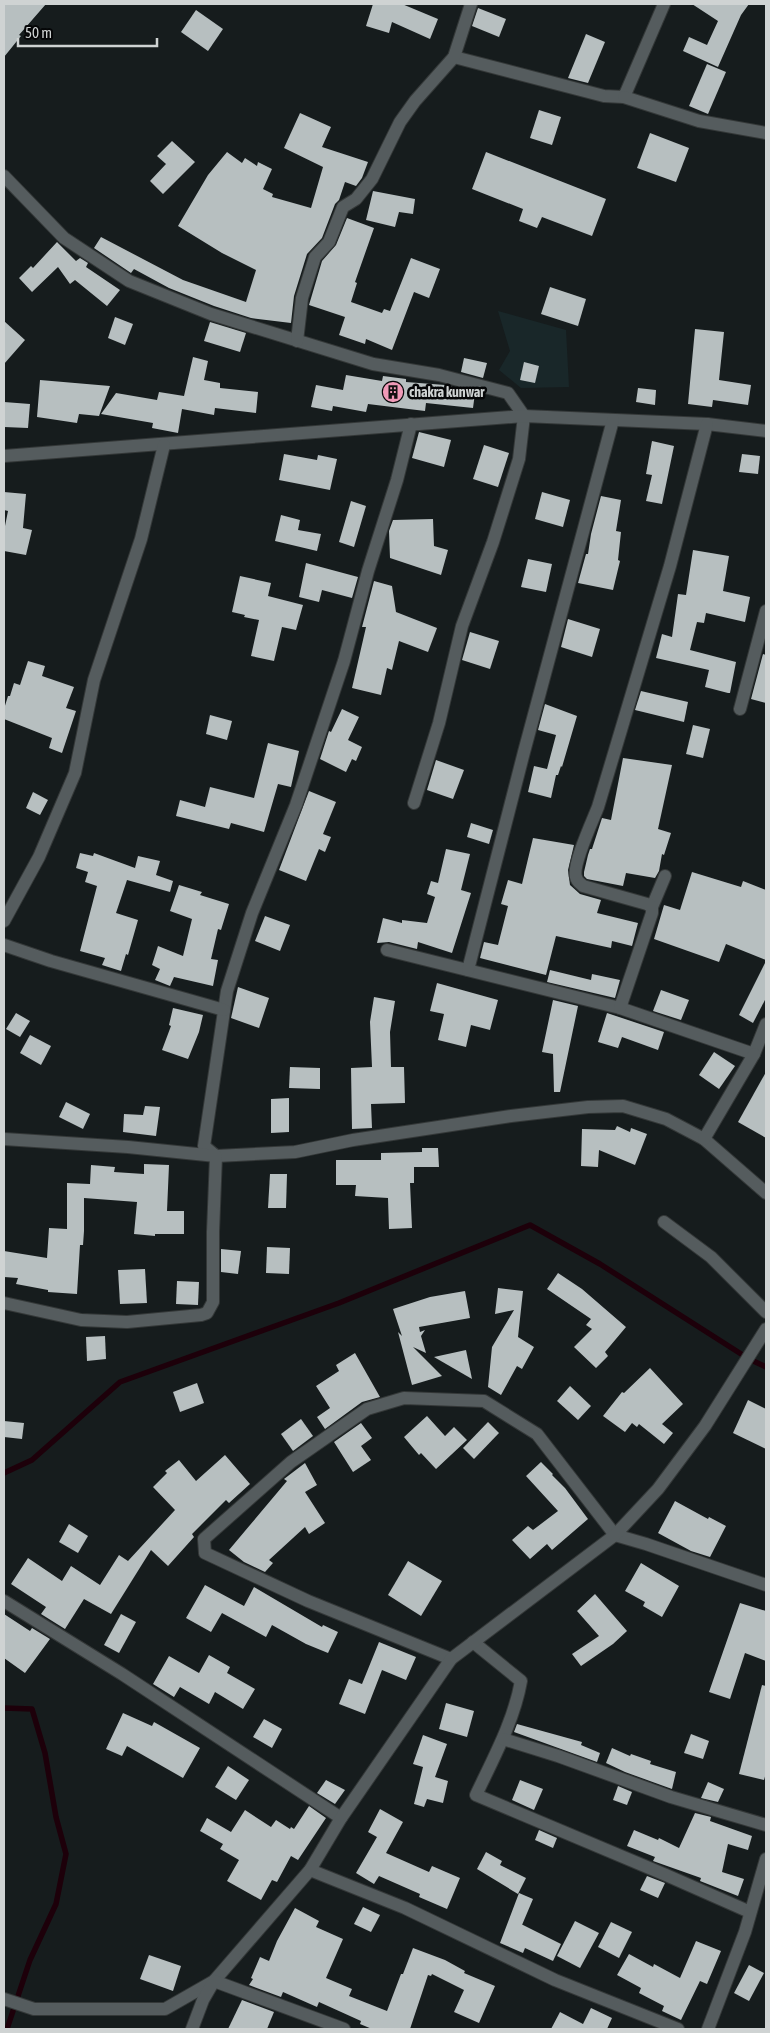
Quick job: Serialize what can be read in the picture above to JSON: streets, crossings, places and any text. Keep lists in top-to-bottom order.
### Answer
{
  "places": {
    "building": ["chakra kunwar"]
  },
  "scale_bar": "50 m"
}
